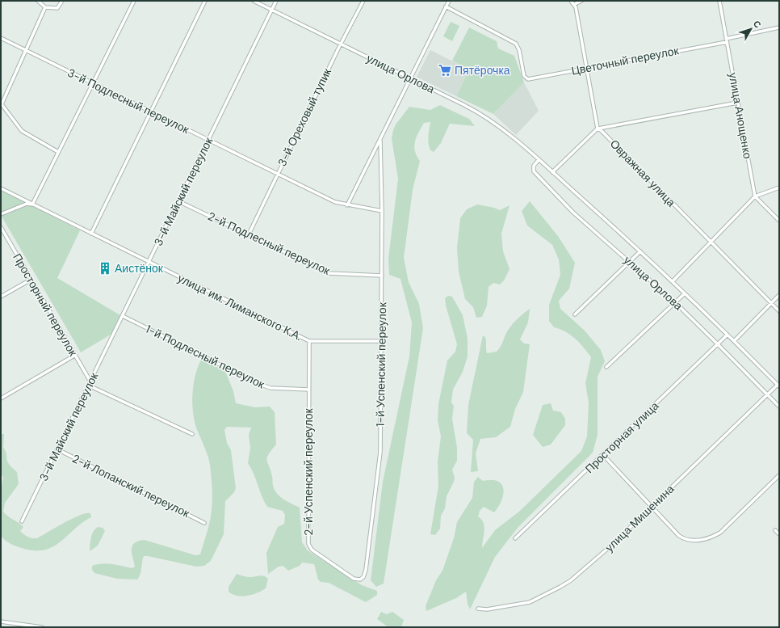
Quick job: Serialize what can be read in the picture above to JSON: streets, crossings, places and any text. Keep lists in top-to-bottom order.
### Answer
{
  "streets": {
    "street": [
      "Цветочный переулок",
      "улица Орлова",
      "3-й Подлесный переулок",
      "улица Анощенко",
      "3-й Ореховый тупик",
      "Овражная улица",
      "3-й Майский переулок",
      "2-й Подлесный переулок",
      "Просторный переулок",
      "улица им. Лиманского К.А.",
      "1-й Подлесный переулок",
      "1-й Успенский переулок",
      "Просторная улица",
      "2-й Успенский переулок",
      "2-й Лопанский переулок",
      "улица Мишенина"
    ]
  },
  "crossings": [
    ["Цветочный переулок", "улица Анощенко"],
    ["Цветочный переулок", "1-й Успенский переулок"],
    ["улица Орлова", "3-й Ореховый тупик"],
    ["улица Орлова", "3-й Майский переулок"],
    ["улица Орлова", "1-й Успенский переулок"],
    ["улица Орлова", "Просторная улица"],
    ["улица Орлова", "улица Мишенина"],
    ["3-й Подлесный переулок", "3-й Ореховый тупик"],
    ["3-й Подлесный переулок", "3-й Майский переулок"],
    ["3-й Подлесный переулок", "1-й Успенский переулок"],
    ["3-й Ореховый тупик", "2-й Подлесный переулок"],
    ["3-й Майский переулок", "2-й Подлесный переулок"],
    ["3-й Майский переулок", "Просторный переулок"],
    ["3-й Майский переулок", "улица им. Лиманского К.А."],
    ["3-й Майский переулок", "1-й Подлесный переулок"],
    ["3-й Майский переулок", "2-й Лопанский переулок"],
    ["2-й Подлесный переулок", "1-й Успенский переулок"],
    ["улица им. Лиманского К.А.", "1-й Успенский переулок"],
    ["улица им. Лиманского К.А.", "2-й Успенский переулок"],
    ["1-й Подлесный переулок", "2-й Успенский переулок"],
    ["1-й Успенский переулок", "2-й Успенский переулок"]
  ],
  "places": {
    "supermarket": ["Пятёрочка"],
    "building": ["Аистёнок"]
  },
  "north": "top right"
}
